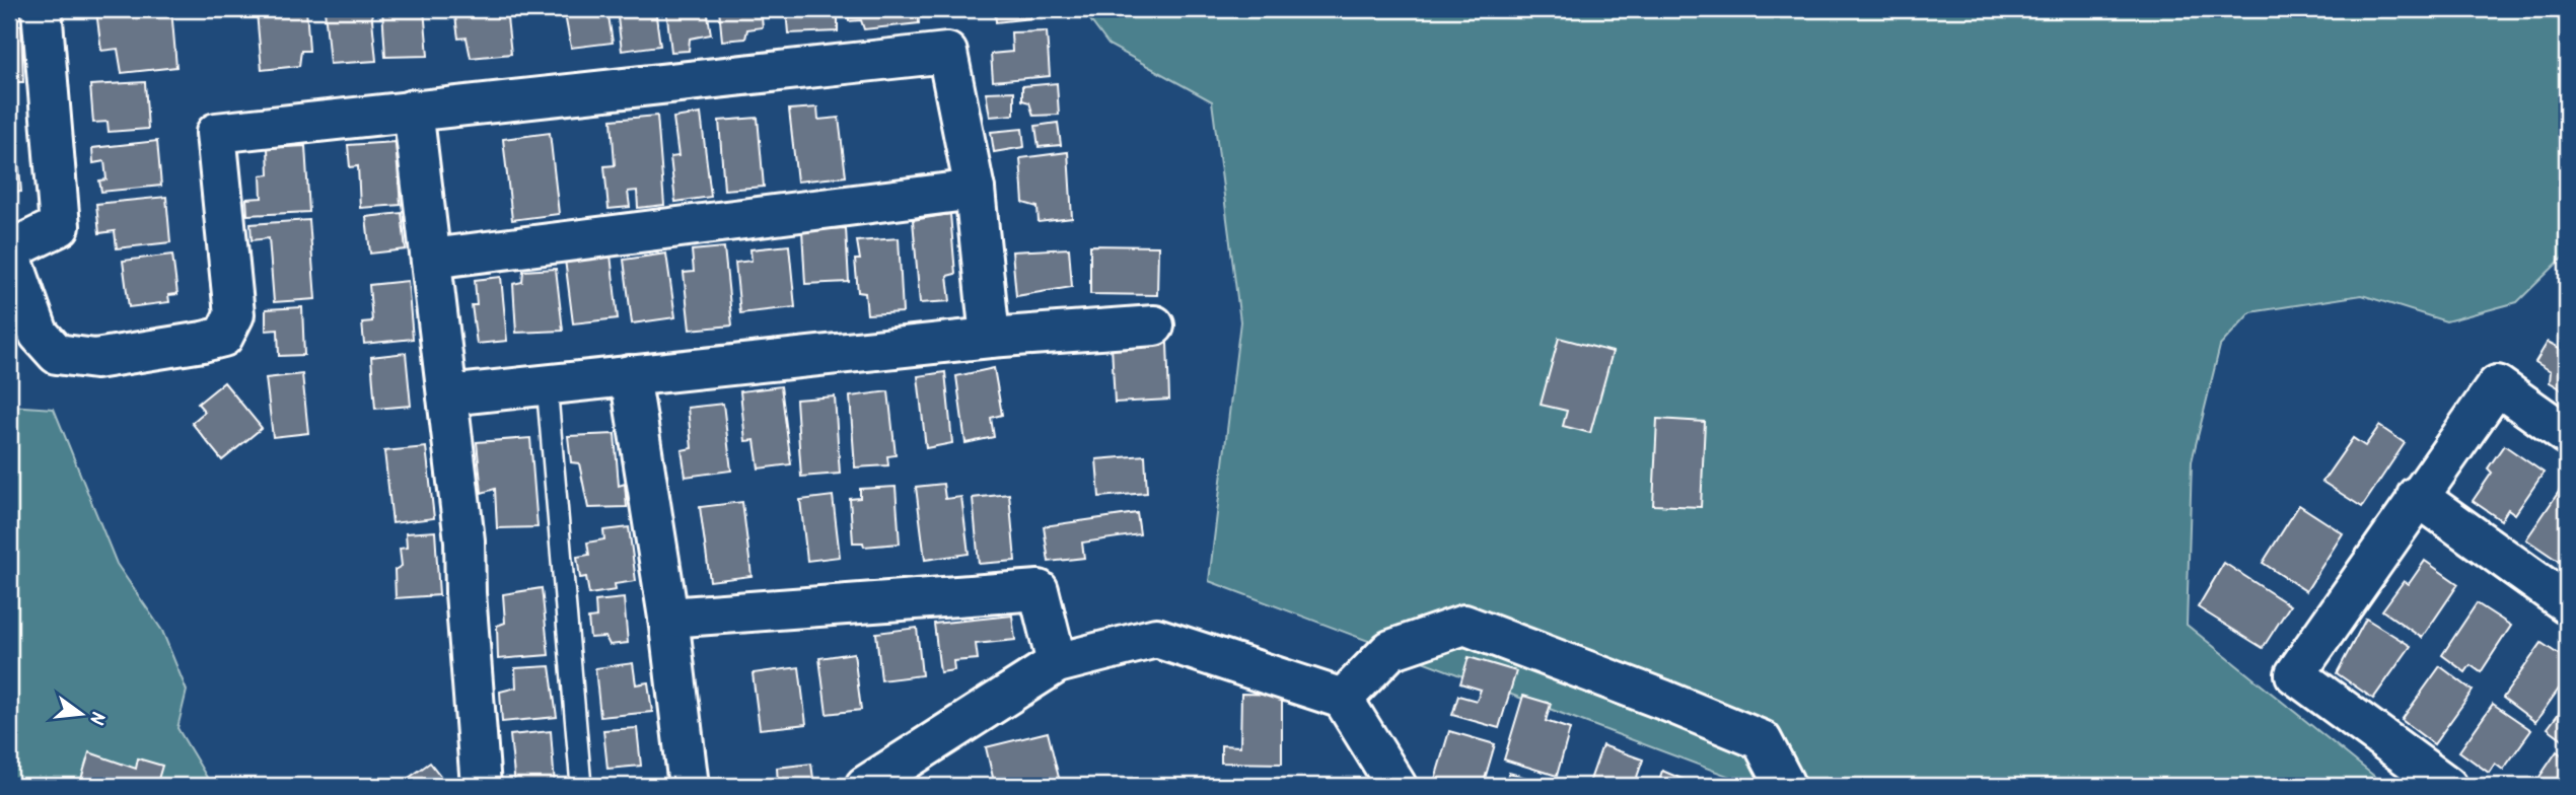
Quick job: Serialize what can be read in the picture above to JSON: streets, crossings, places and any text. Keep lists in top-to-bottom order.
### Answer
{
  "north": "right"
}
